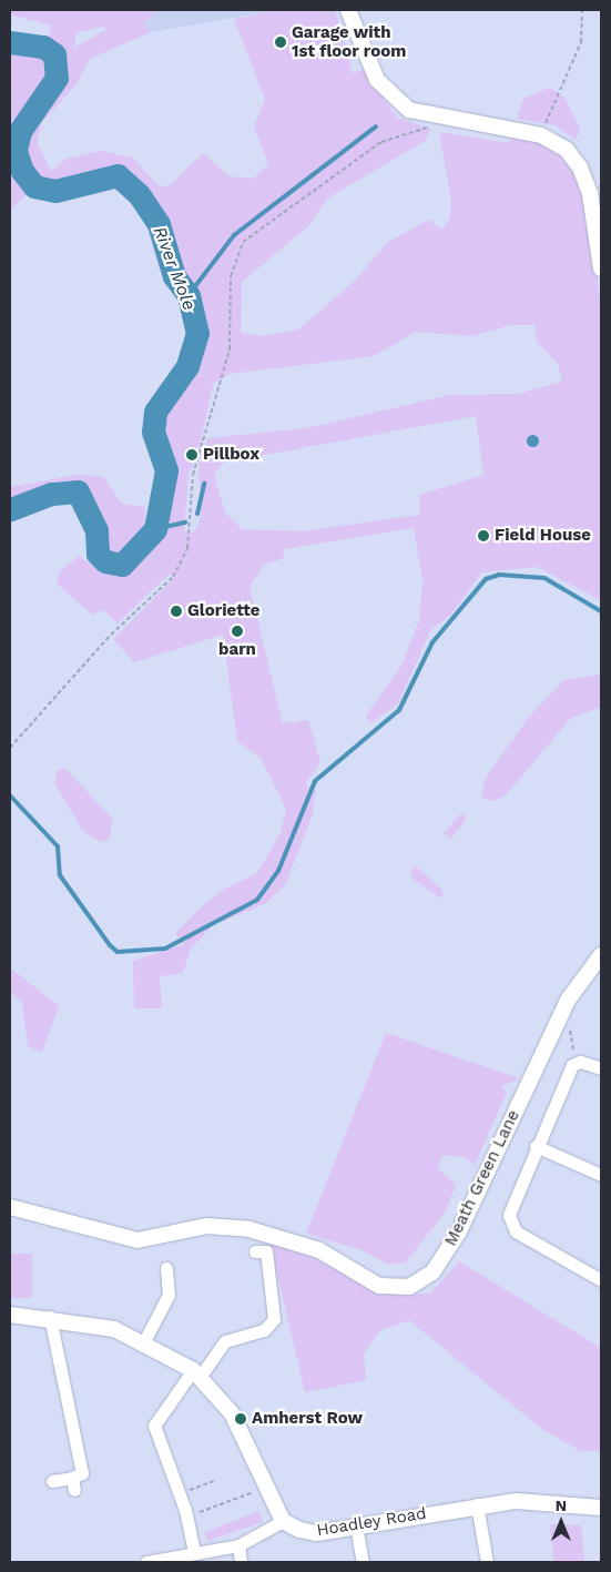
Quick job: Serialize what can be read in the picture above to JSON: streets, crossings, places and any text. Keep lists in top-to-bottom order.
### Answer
{
  "streets": {
    "street": ["Meath Green Lane", "Hoadley Road"]
  },
  "water": ["River Mole"],
  "places": [
    "Garage with 1st floor room",
    "Pillbox",
    "Field House",
    "Gloriette",
    "barn",
    "Amherst Row"
  ],
  "north": "top"
}
